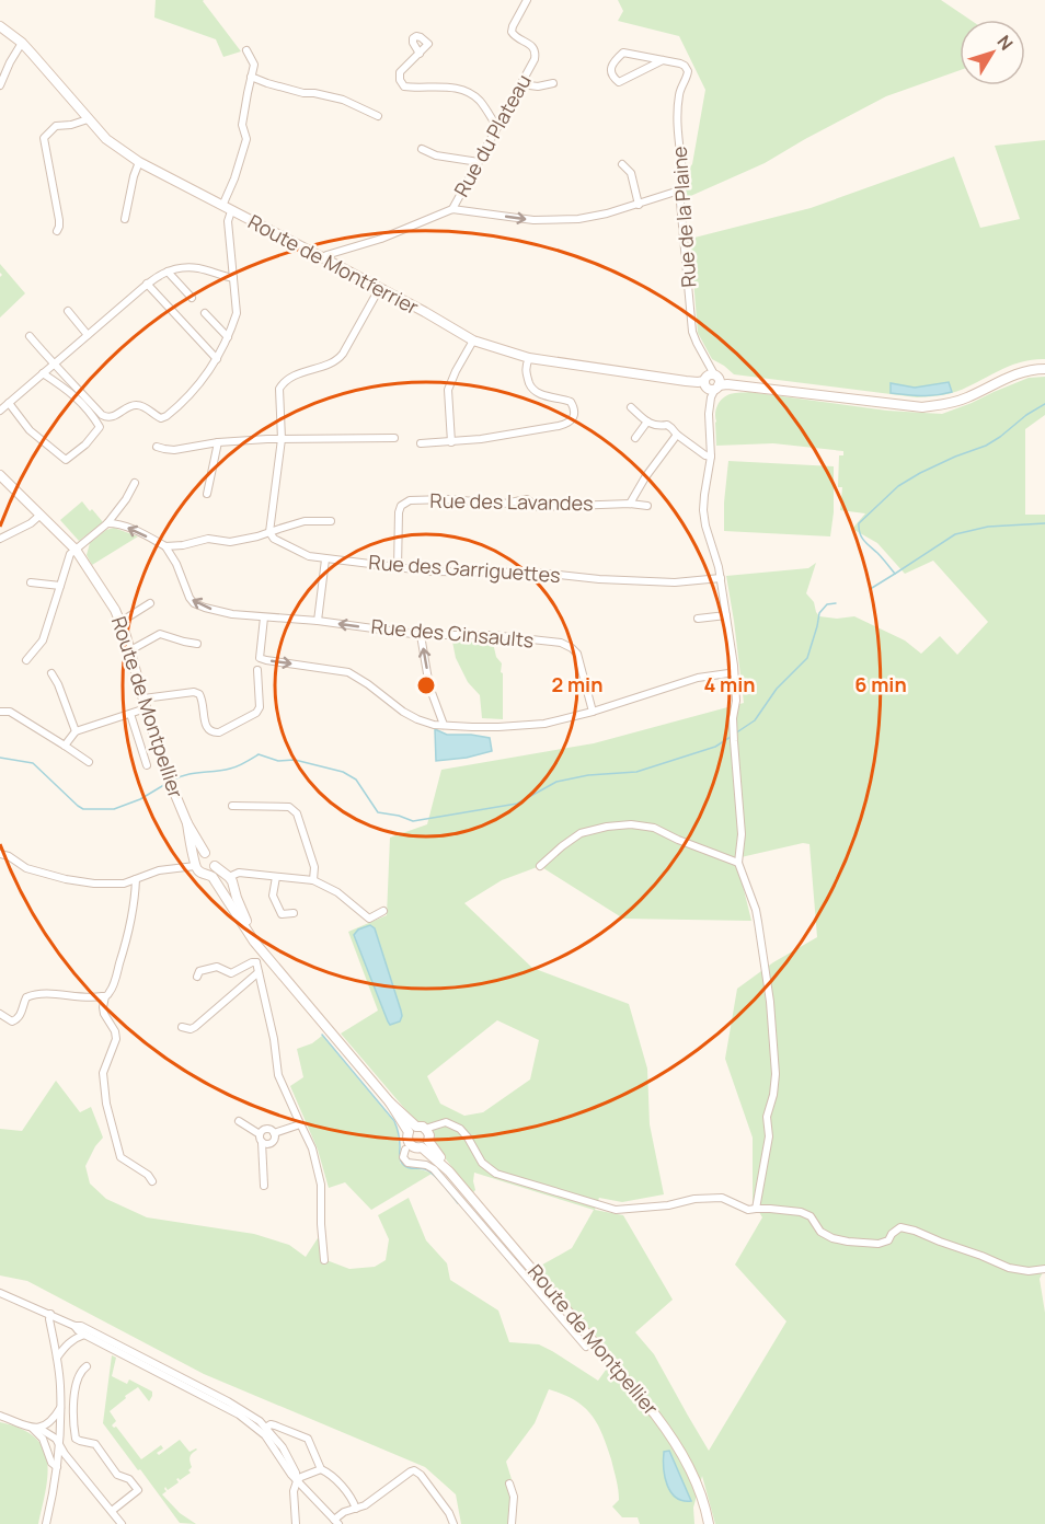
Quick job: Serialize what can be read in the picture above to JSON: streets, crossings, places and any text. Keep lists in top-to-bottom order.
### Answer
{
  "streets": {
    "street": [
      "Rue du Plateau",
      "Rue de la Plaine",
      "Route de Montferrier",
      "Rue des Lavandes",
      "Rue des Garriguettes",
      "Rue des Cinsaults",
      "Route de Montpellier"
    ]
  },
  "crossings": [
    ["Rue de la Plaine", "Route de Montferrier"],
    ["Rue des Lavandes", "Rue des Garriguettes"]
  ],
  "one_way": ["Rue des Cinsaults"],
  "north": "top right",
  "rings": ["2 min", "4 min", "6 min"]
}
